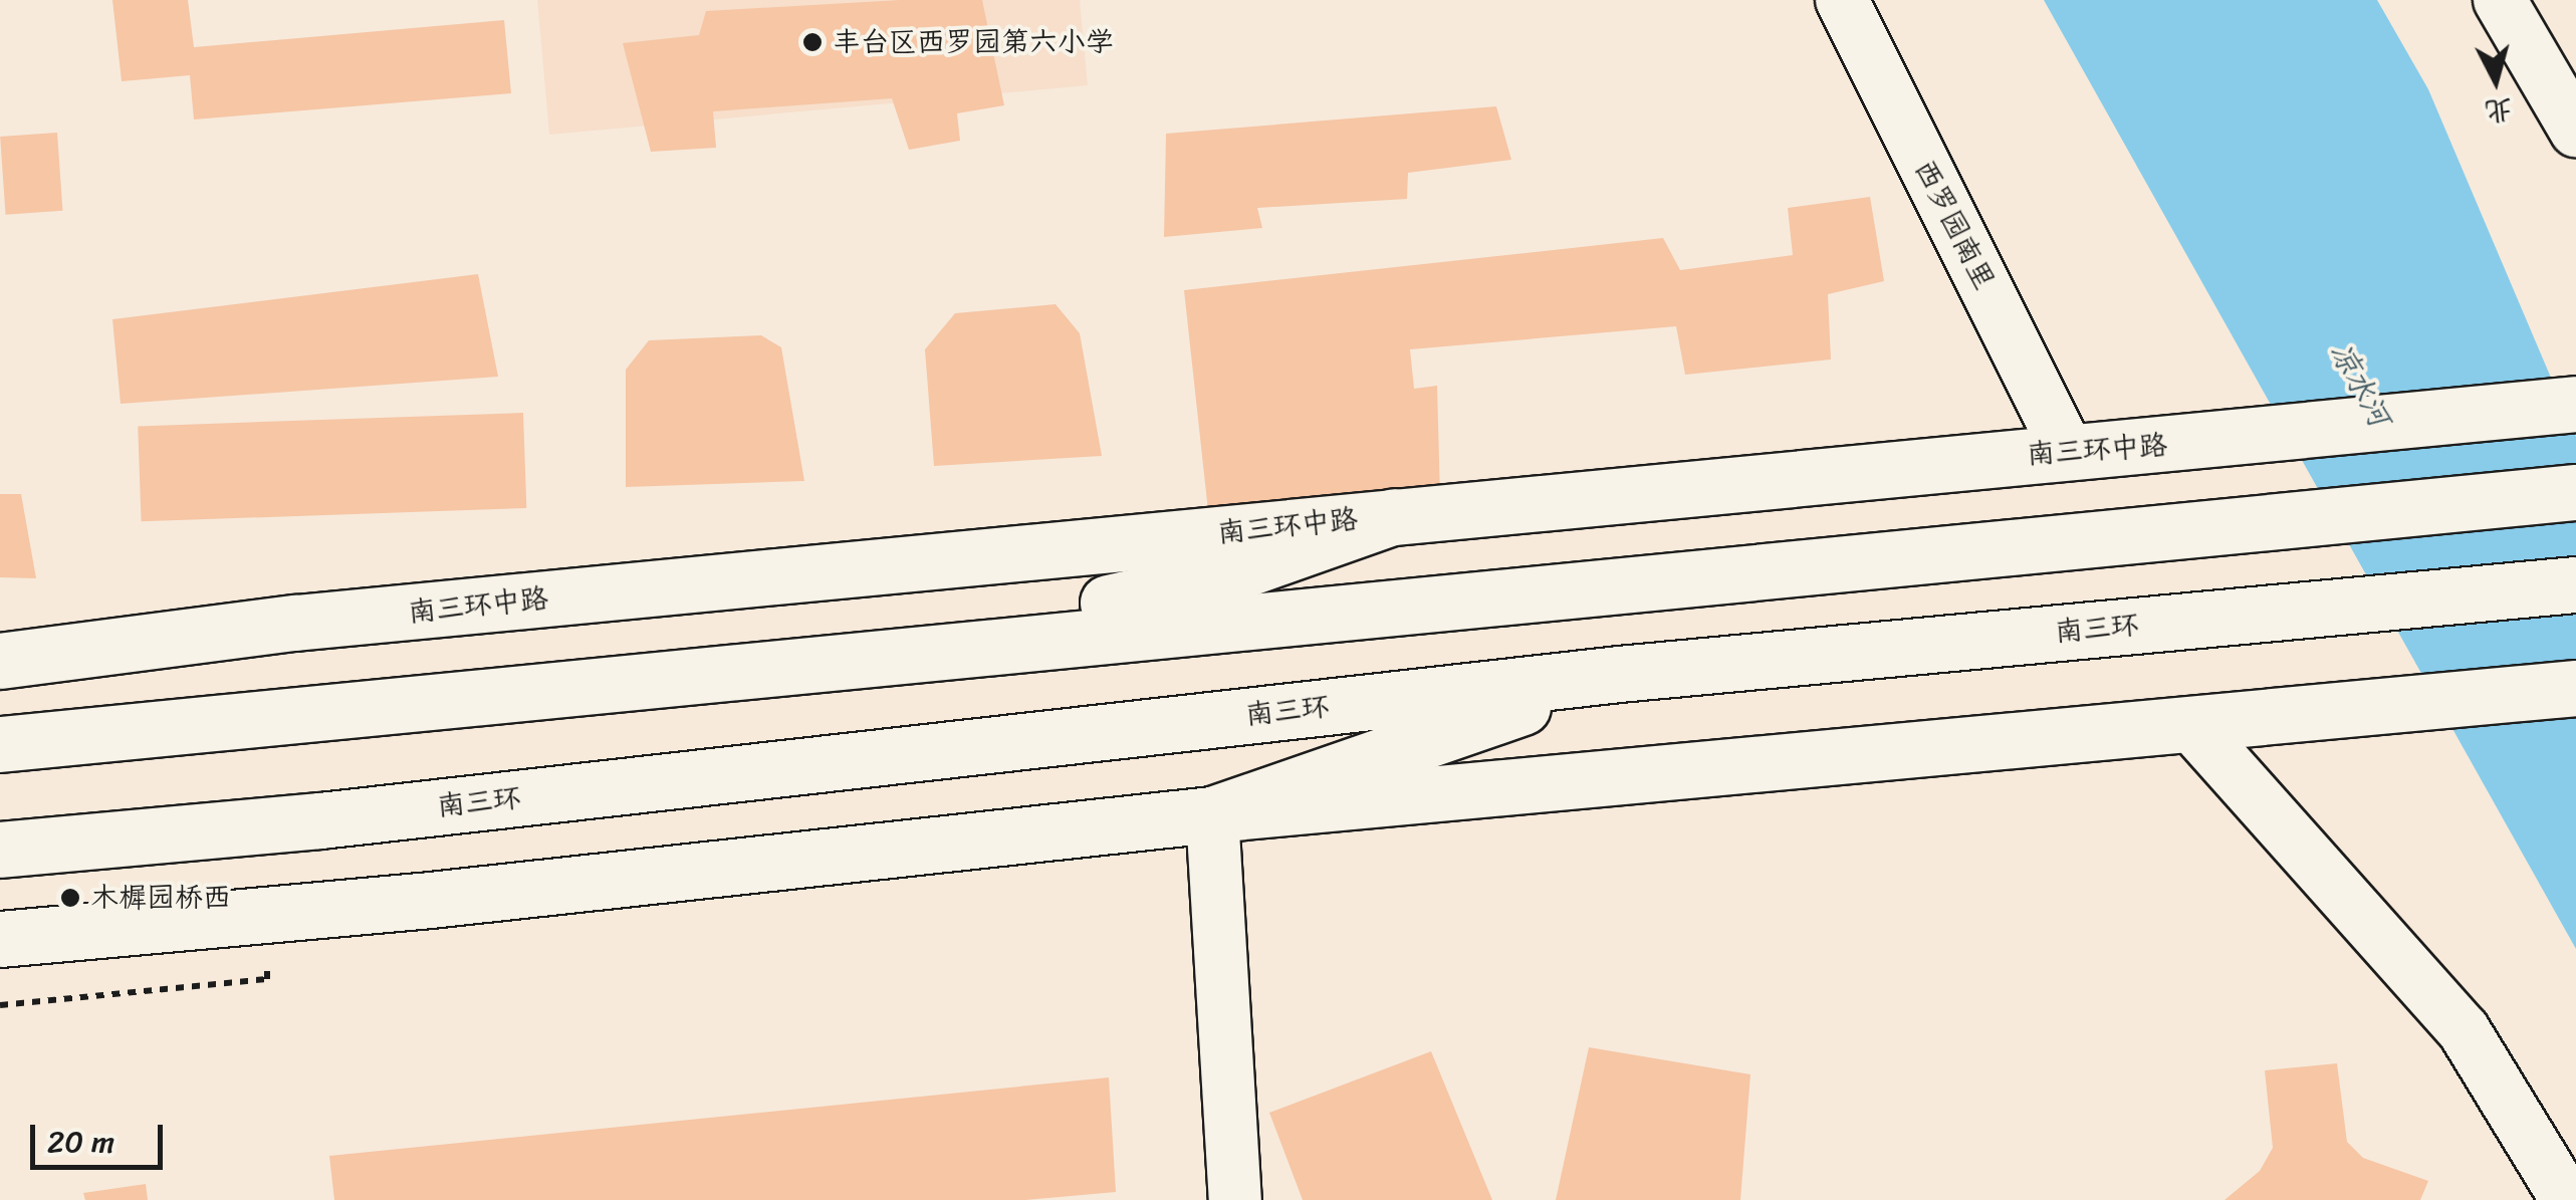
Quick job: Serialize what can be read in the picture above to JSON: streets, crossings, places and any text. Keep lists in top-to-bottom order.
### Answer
{
  "streets": {
    "main road": ["南三环中路", "南三环"],
    "street": ["西罗园南里"]
  },
  "crossings": [
    ["西罗园南里", "南三环中路"]
  ],
  "water": ["凉水河"],
  "places": ["丰台区西罗园第六小学", "木樨园桥西"],
  "scale_bar": "20 m",
  "north": "bottom"
}
